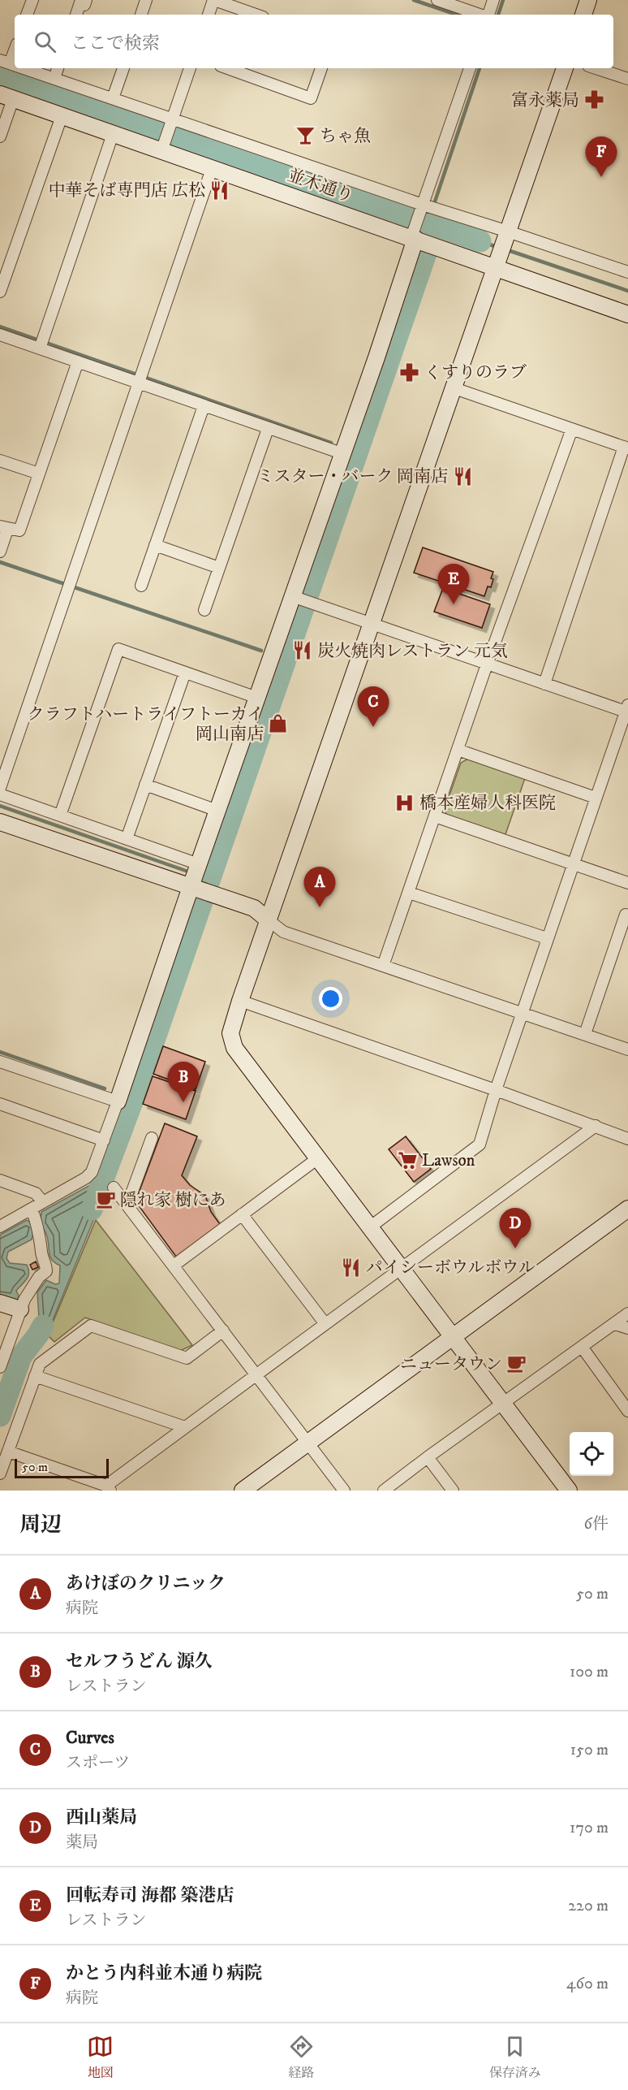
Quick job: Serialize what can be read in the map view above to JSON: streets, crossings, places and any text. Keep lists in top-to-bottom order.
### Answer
{
  "streets": {
    "street": ["並木通り"]
  },
  "places": {
    "pharmacy": ["富永薬局", "くすりのラブ"],
    "bar": ["ちゃ魚"],
    "restaurant": [
      "中華そば専門店 広松",
      "ミスター・バーク 岡南店",
      "炭火焼肉レストラン 元気",
      "パイシーボウルボウル"
    ],
    "shop": ["クラフトハートライフトーカイ 岡山南店"],
    "hospital": ["橋本産婦人科医院"],
    "supermarket": ["Lawson"],
    "cafe": ["隠れ家 樹にあ", "ニュータウン"]
  },
  "scale_bar": "50 m",
  "page": {
    "search": "ここで検索",
    "pins": [
      "F",
      "E",
      "C",
      "A",
      "B",
      "D"
    ],
    "scale": "50 m",
    "heading": ["周辺", "6件"],
    "list": [
      {
        "mark": "A",
        "name": "あけぼのクリニック",
        "note": "病院",
        "value": "50 m"
      },
      {
        "mark": "B",
        "name": "セルフうどん 源久",
        "note": "レストラン",
        "value": "100 m"
      },
      {
        "mark": "C",
        "name": "Curves",
        "note": "スポーツ",
        "value": "150 m"
      },
      {
        "mark": "D",
        "name": "西山薬局",
        "note": "薬局",
        "value": "170 m"
      },
      {
        "mark": "E",
        "name": "回転寿司 海都 築港店",
        "note": "レストラン",
        "value": "220 m"
      },
      {
        "mark": "F",
        "name": "かとう内科並木通り病院",
        "note": "病院",
        "value": "460 m"
      }
    ],
    "nav": ["地図", "経路", "保存済み"]
  }
}
